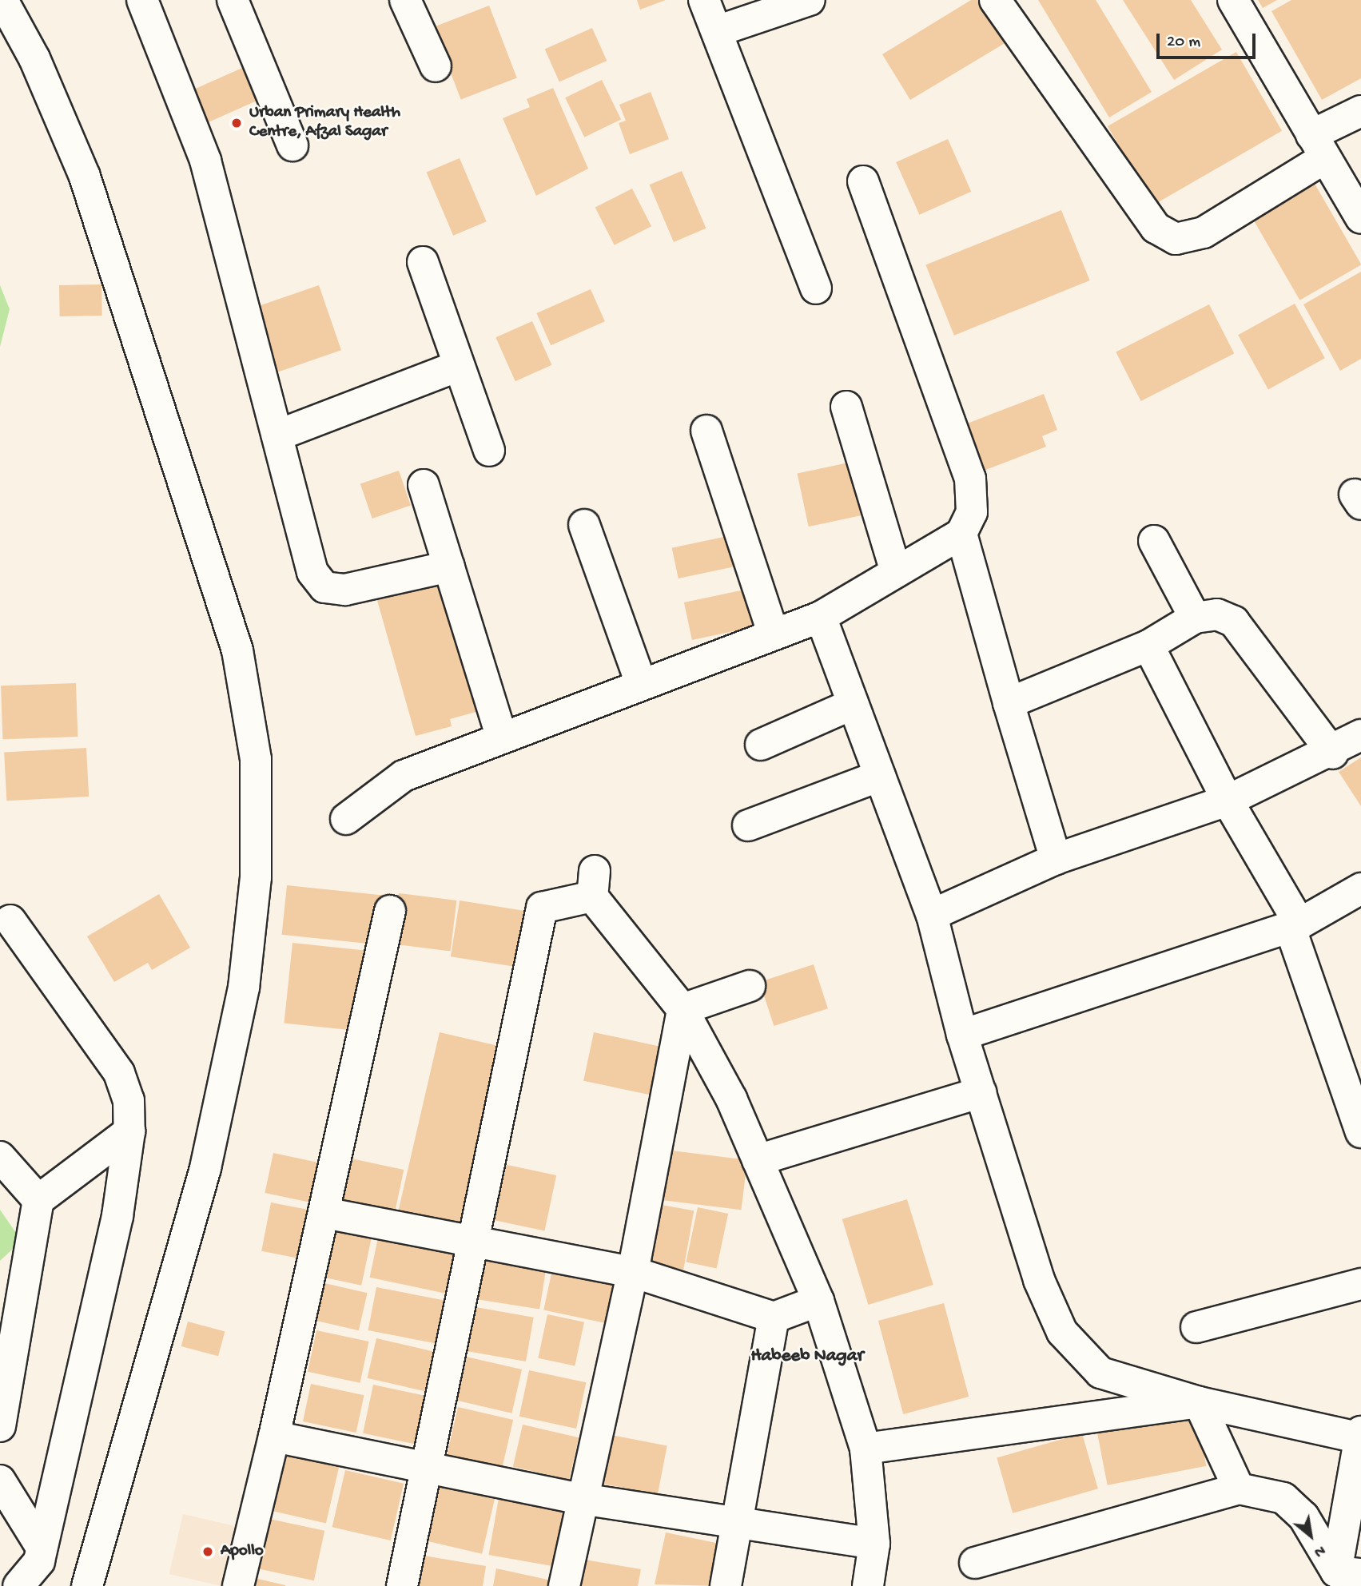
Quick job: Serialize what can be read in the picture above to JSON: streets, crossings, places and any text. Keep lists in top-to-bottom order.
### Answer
{
  "districts": ["Habeeb Nagar"],
  "places": ["Urban Primary Health Centre, Afzal Sagar", "Apollo"],
  "scale_bar": "20 m",
  "north": "bottom right"
}
